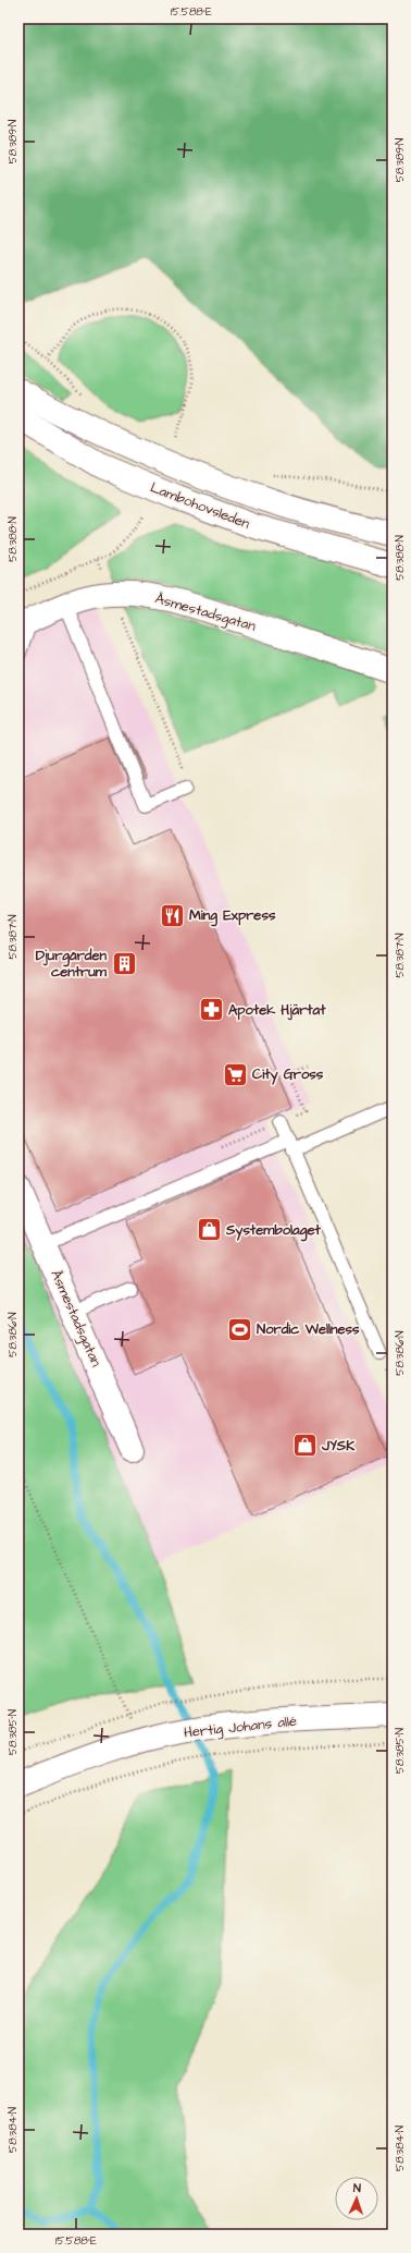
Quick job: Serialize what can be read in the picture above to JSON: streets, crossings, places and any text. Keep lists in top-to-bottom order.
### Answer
{
  "streets": {
    "street": ["Lambohovsleden", "Åsmestadsgatan", "Hertig Johans allé"]
  },
  "places": {
    "restaurant": ["Ming Express"],
    "building": ["Djurgården centrum"],
    "pharmacy": ["Apotek Hjärtat"],
    "supermarket": ["City Gross"],
    "shop": ["Systembolaget", "JYSK"],
    "sports": ["Nordic Wellness"]
  },
  "north": "top",
  "coordinates": [
    "15.588°E",
    "58.389°N",
    "58.388°N",
    "58.387°N",
    "58.386°N",
    "58.385°N",
    "58.384°N"
  ]
}
